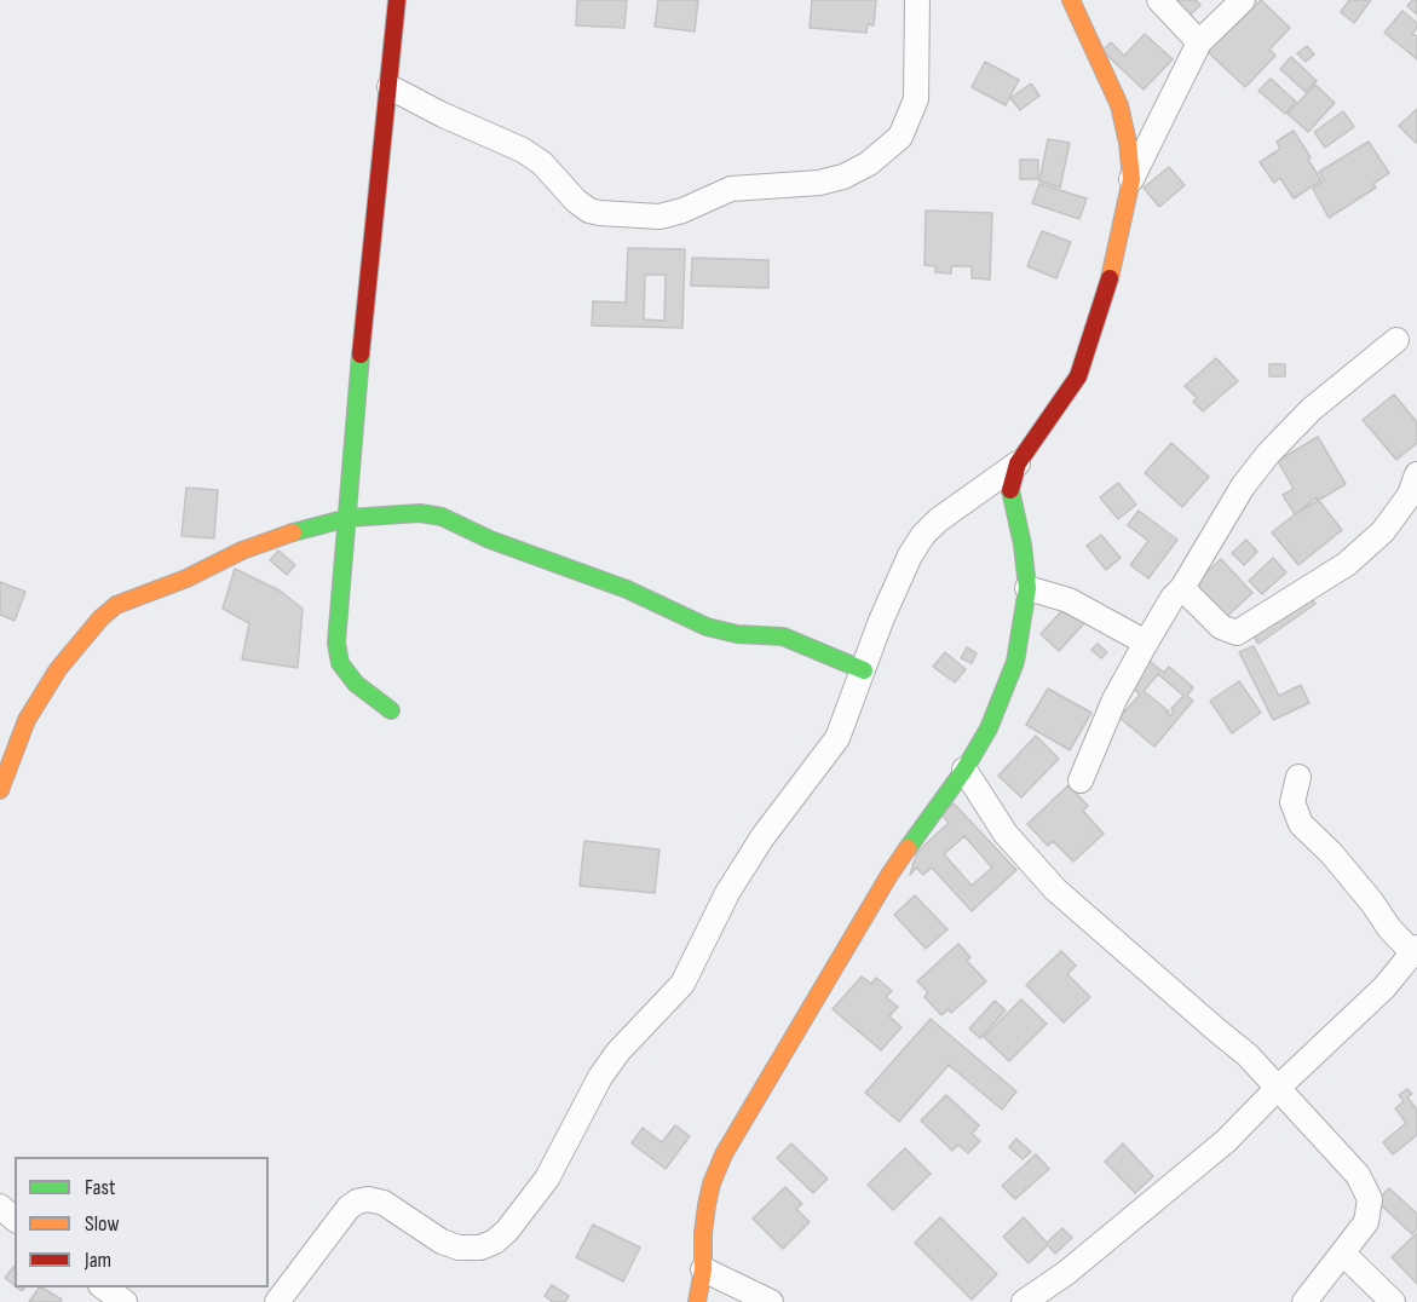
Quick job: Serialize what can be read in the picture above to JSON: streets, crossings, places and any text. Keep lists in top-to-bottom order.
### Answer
{
  "legend": ["Fast", "Slow", "Jam"]
}
